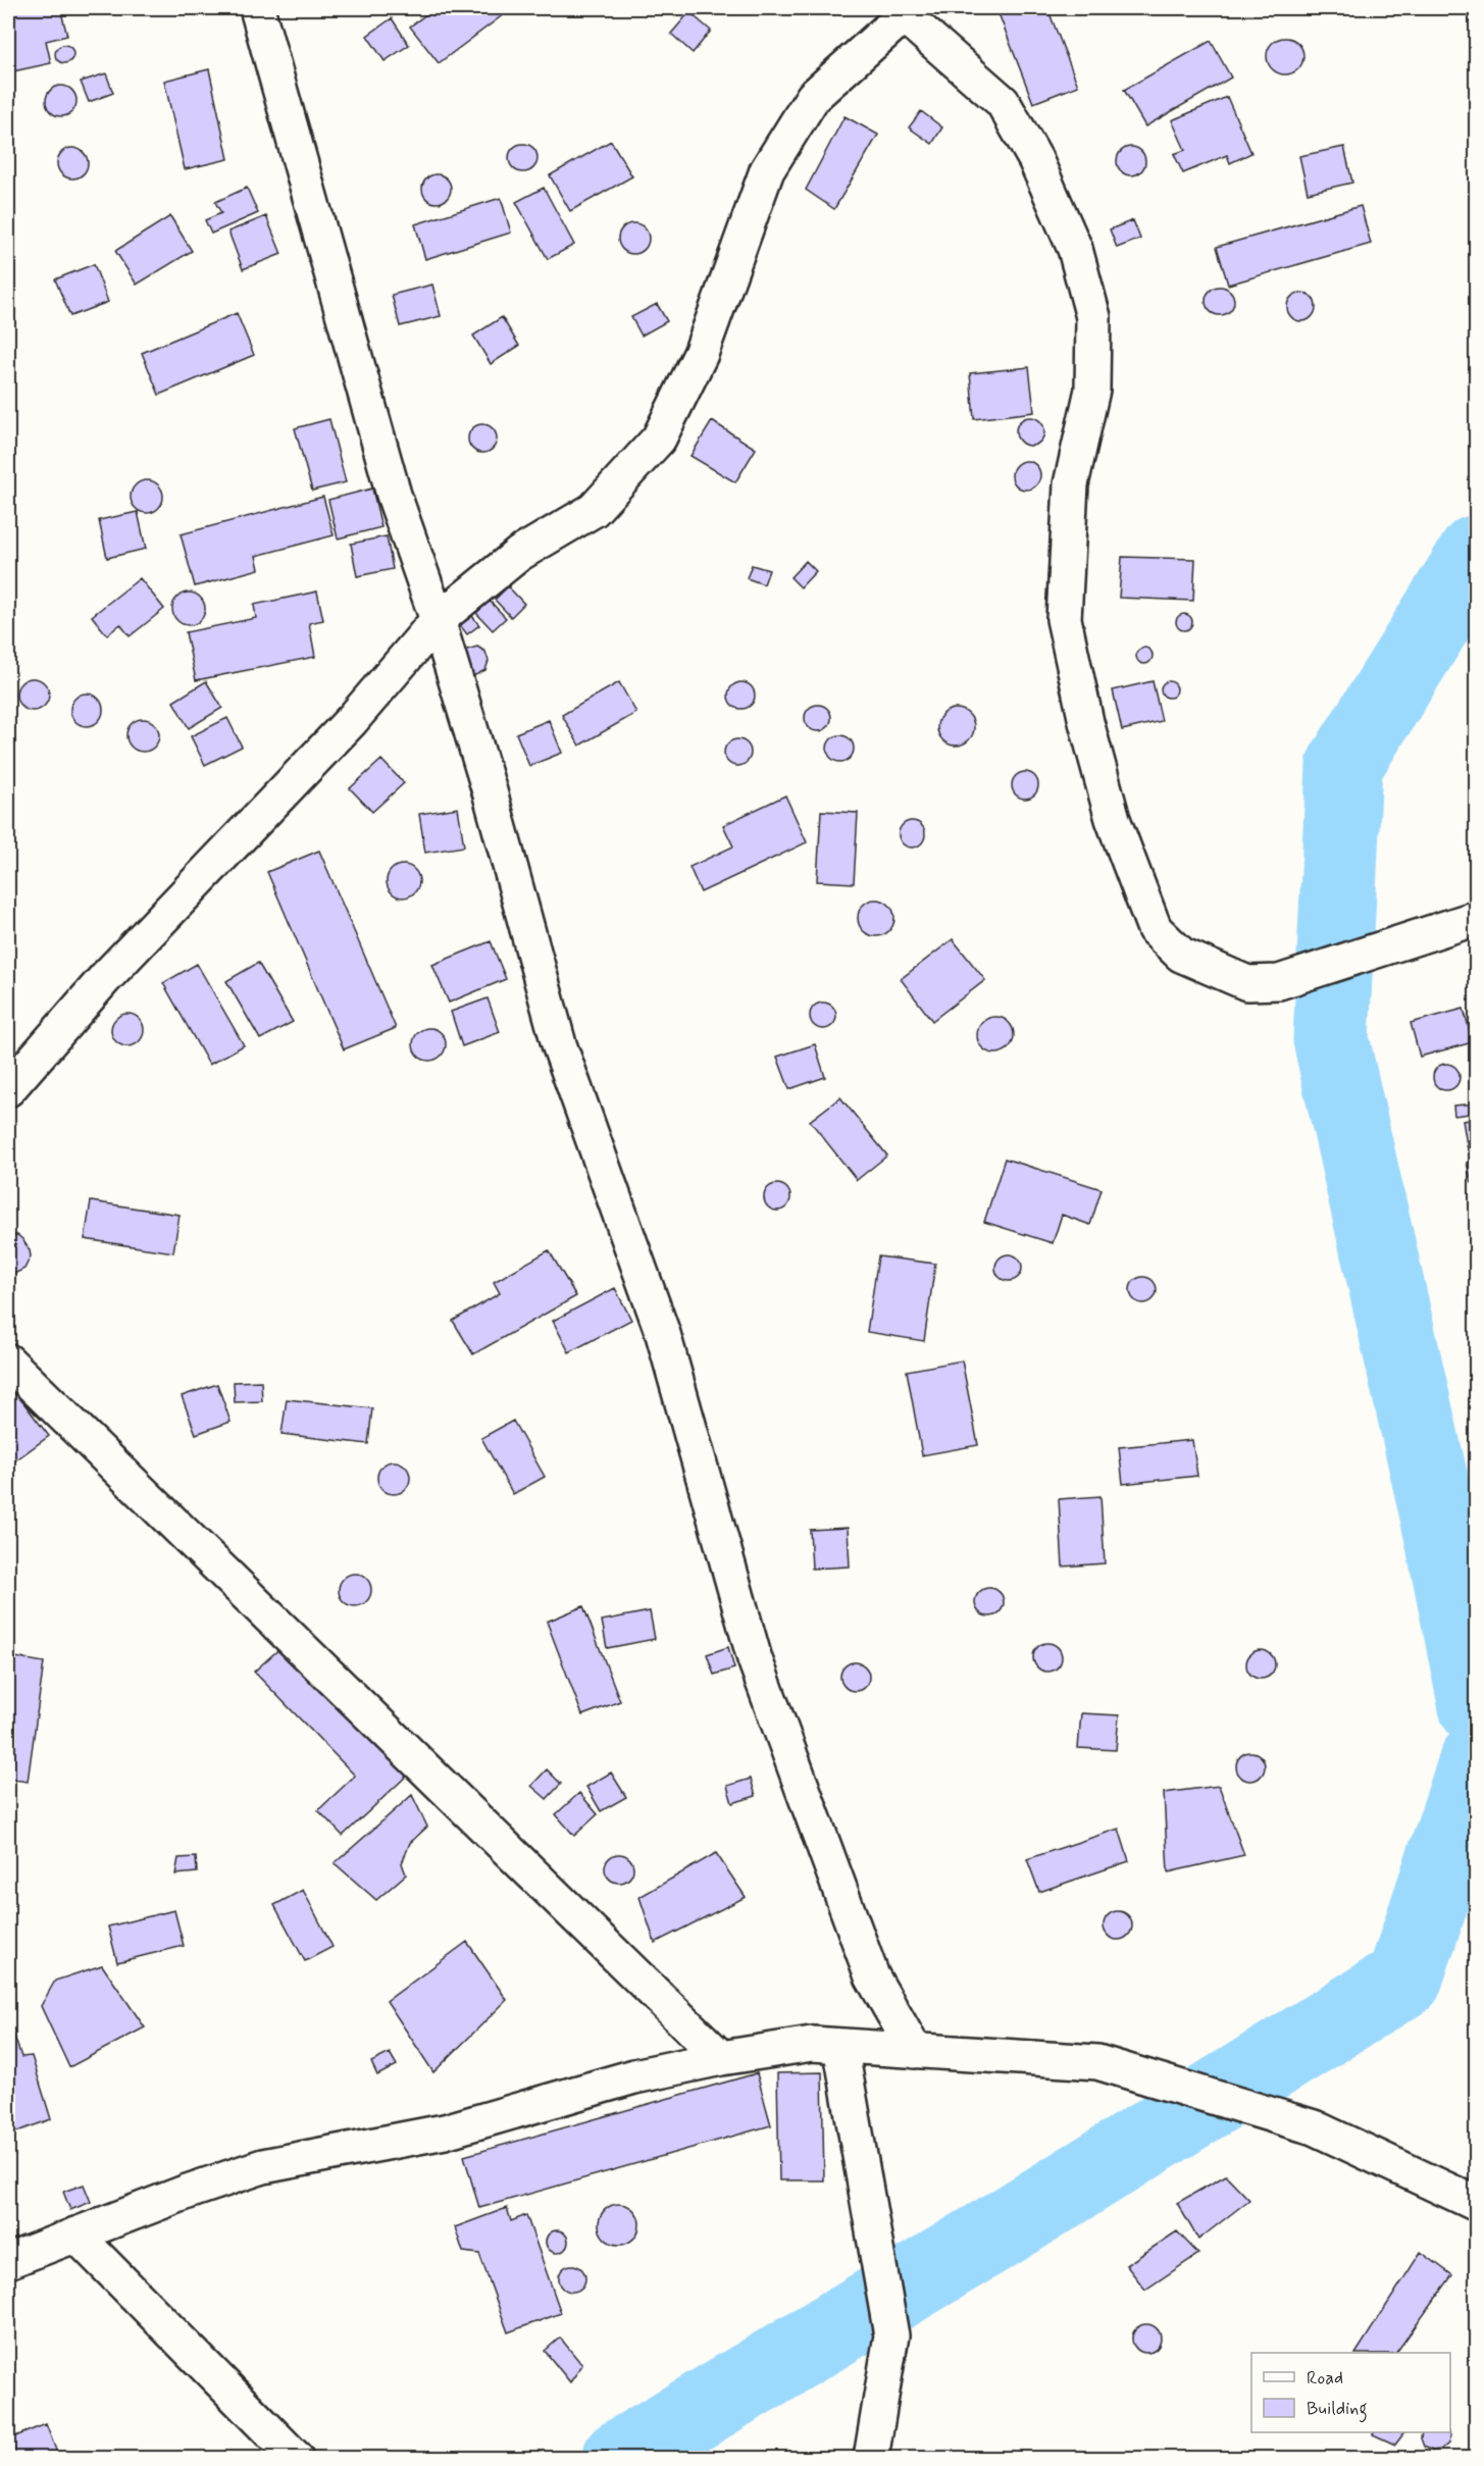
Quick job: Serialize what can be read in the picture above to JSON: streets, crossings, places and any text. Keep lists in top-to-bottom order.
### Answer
{
  "legend": ["Road", "Building"]
}
